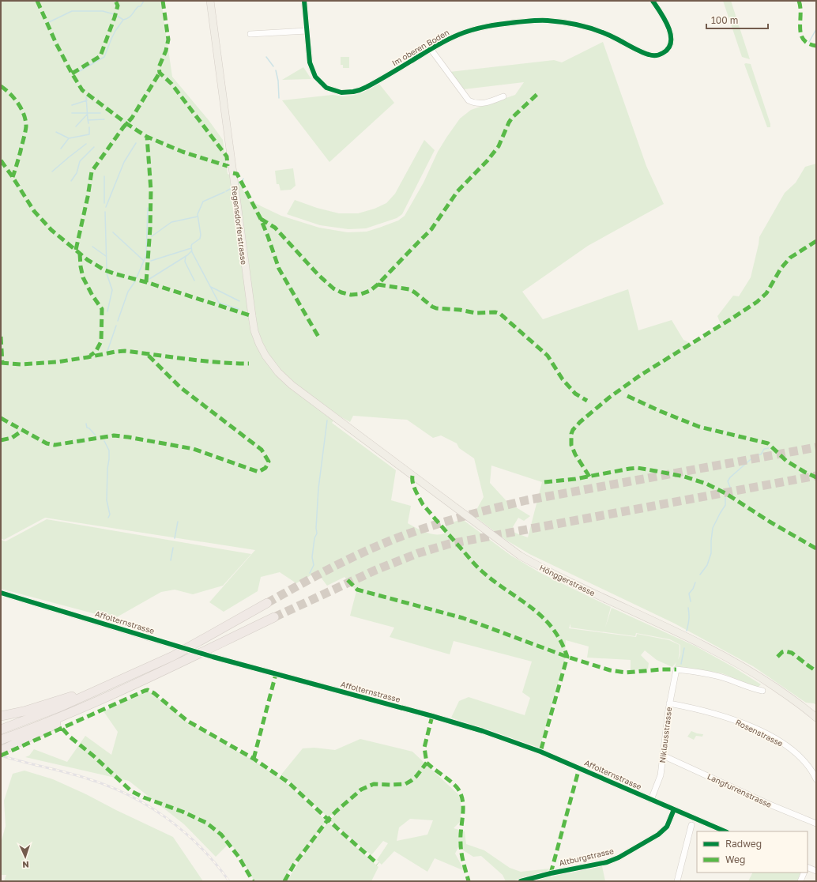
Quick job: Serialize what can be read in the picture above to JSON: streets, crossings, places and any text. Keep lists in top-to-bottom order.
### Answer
{
  "streets": {
    "main road": ["Regensdorferstrasse", "Hönggerstrasse"],
    "street": [
      "Im oberen Boden",
      "Affolternstrasse",
      "Rosenstrasse",
      "Niklausstrasse",
      "Langfurrenstrasse",
      "Altburgstrasse"
    ]
  },
  "crossings": [
    ["Regensdorferstrasse", "Hönggerstrasse"],
    ["Affolternstrasse", "Niklausstrasse"],
    ["Affolternstrasse", "Altburgstrasse"],
    ["Rosenstrasse", "Niklausstrasse"],
    ["Niklausstrasse", "Langfurrenstrasse"]
  ],
  "legend": ["Radweg", "Weg"],
  "scale_bar": "100 m",
  "north": "bottom"
}
